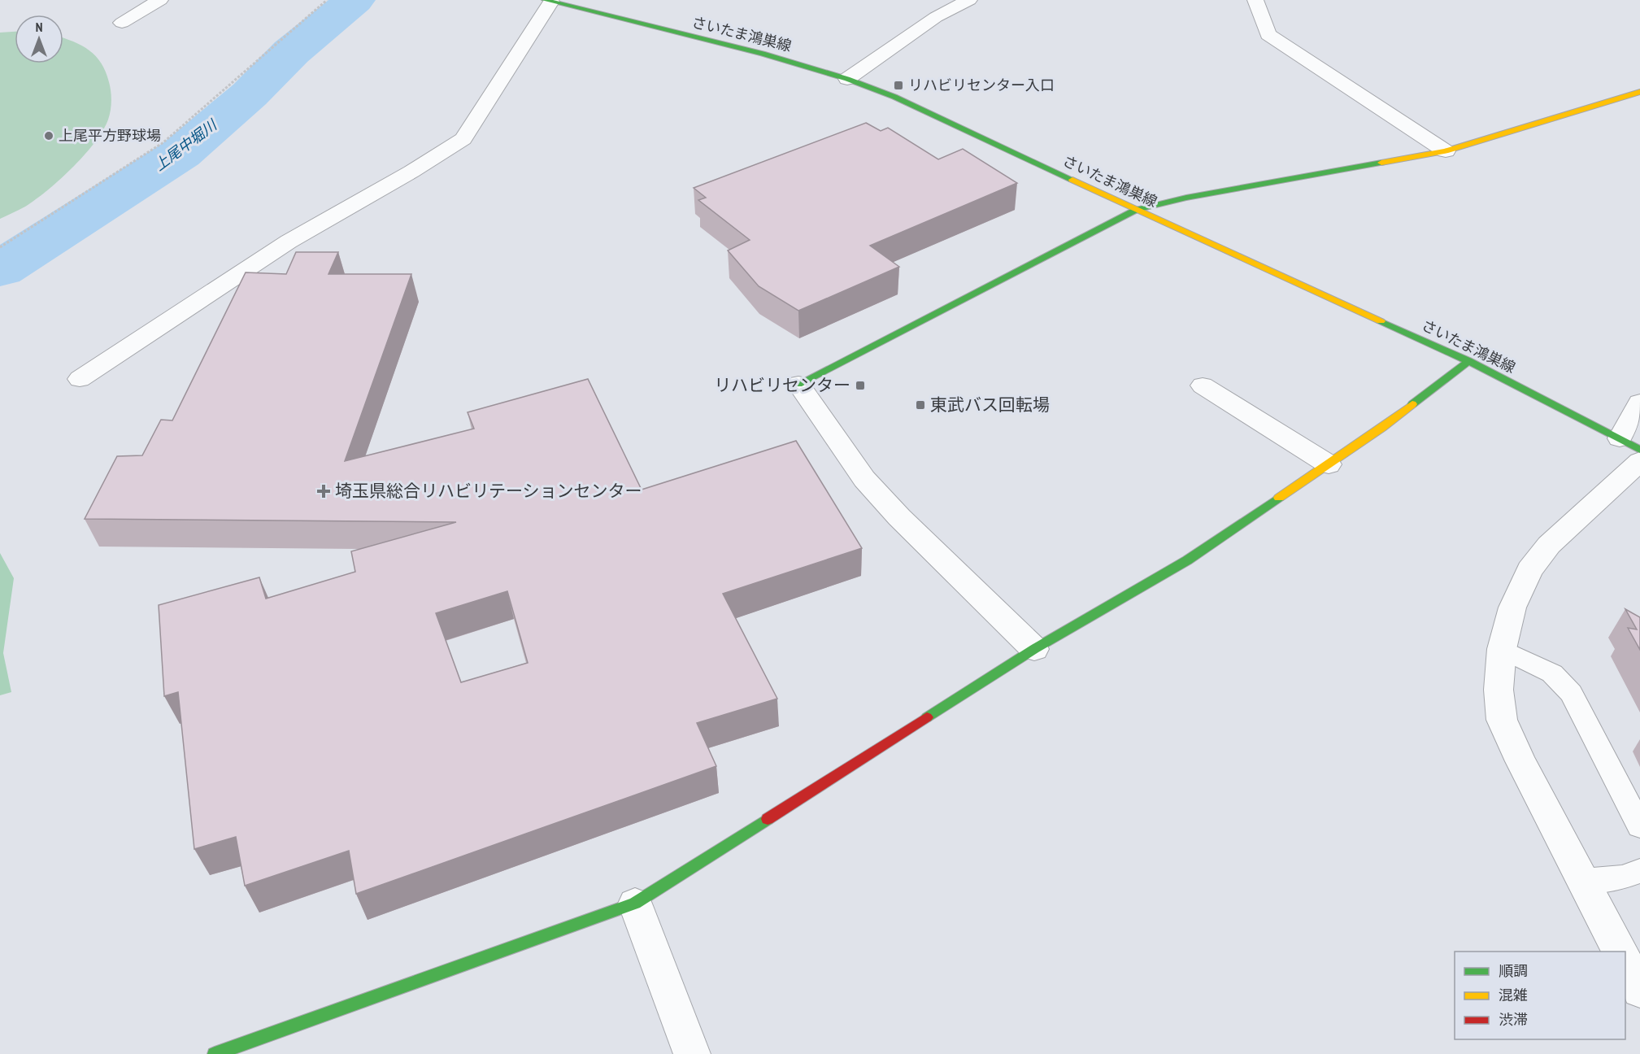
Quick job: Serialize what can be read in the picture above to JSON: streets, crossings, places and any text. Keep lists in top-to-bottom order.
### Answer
{
  "streets": {
    "street": ["さいたま鴻巣線"]
  },
  "water": ["上尾中堀川"],
  "places": {
    "transit": ["リハビリセンター入口", "リハビリセンター", "東武バス回転場"],
    "other": ["上尾平方野球場"],
    "health": ["埼玉県総合リハビリテーションセンター"]
  },
  "legend": ["順調", "混雑", "渋滞"],
  "north": "top"
}
